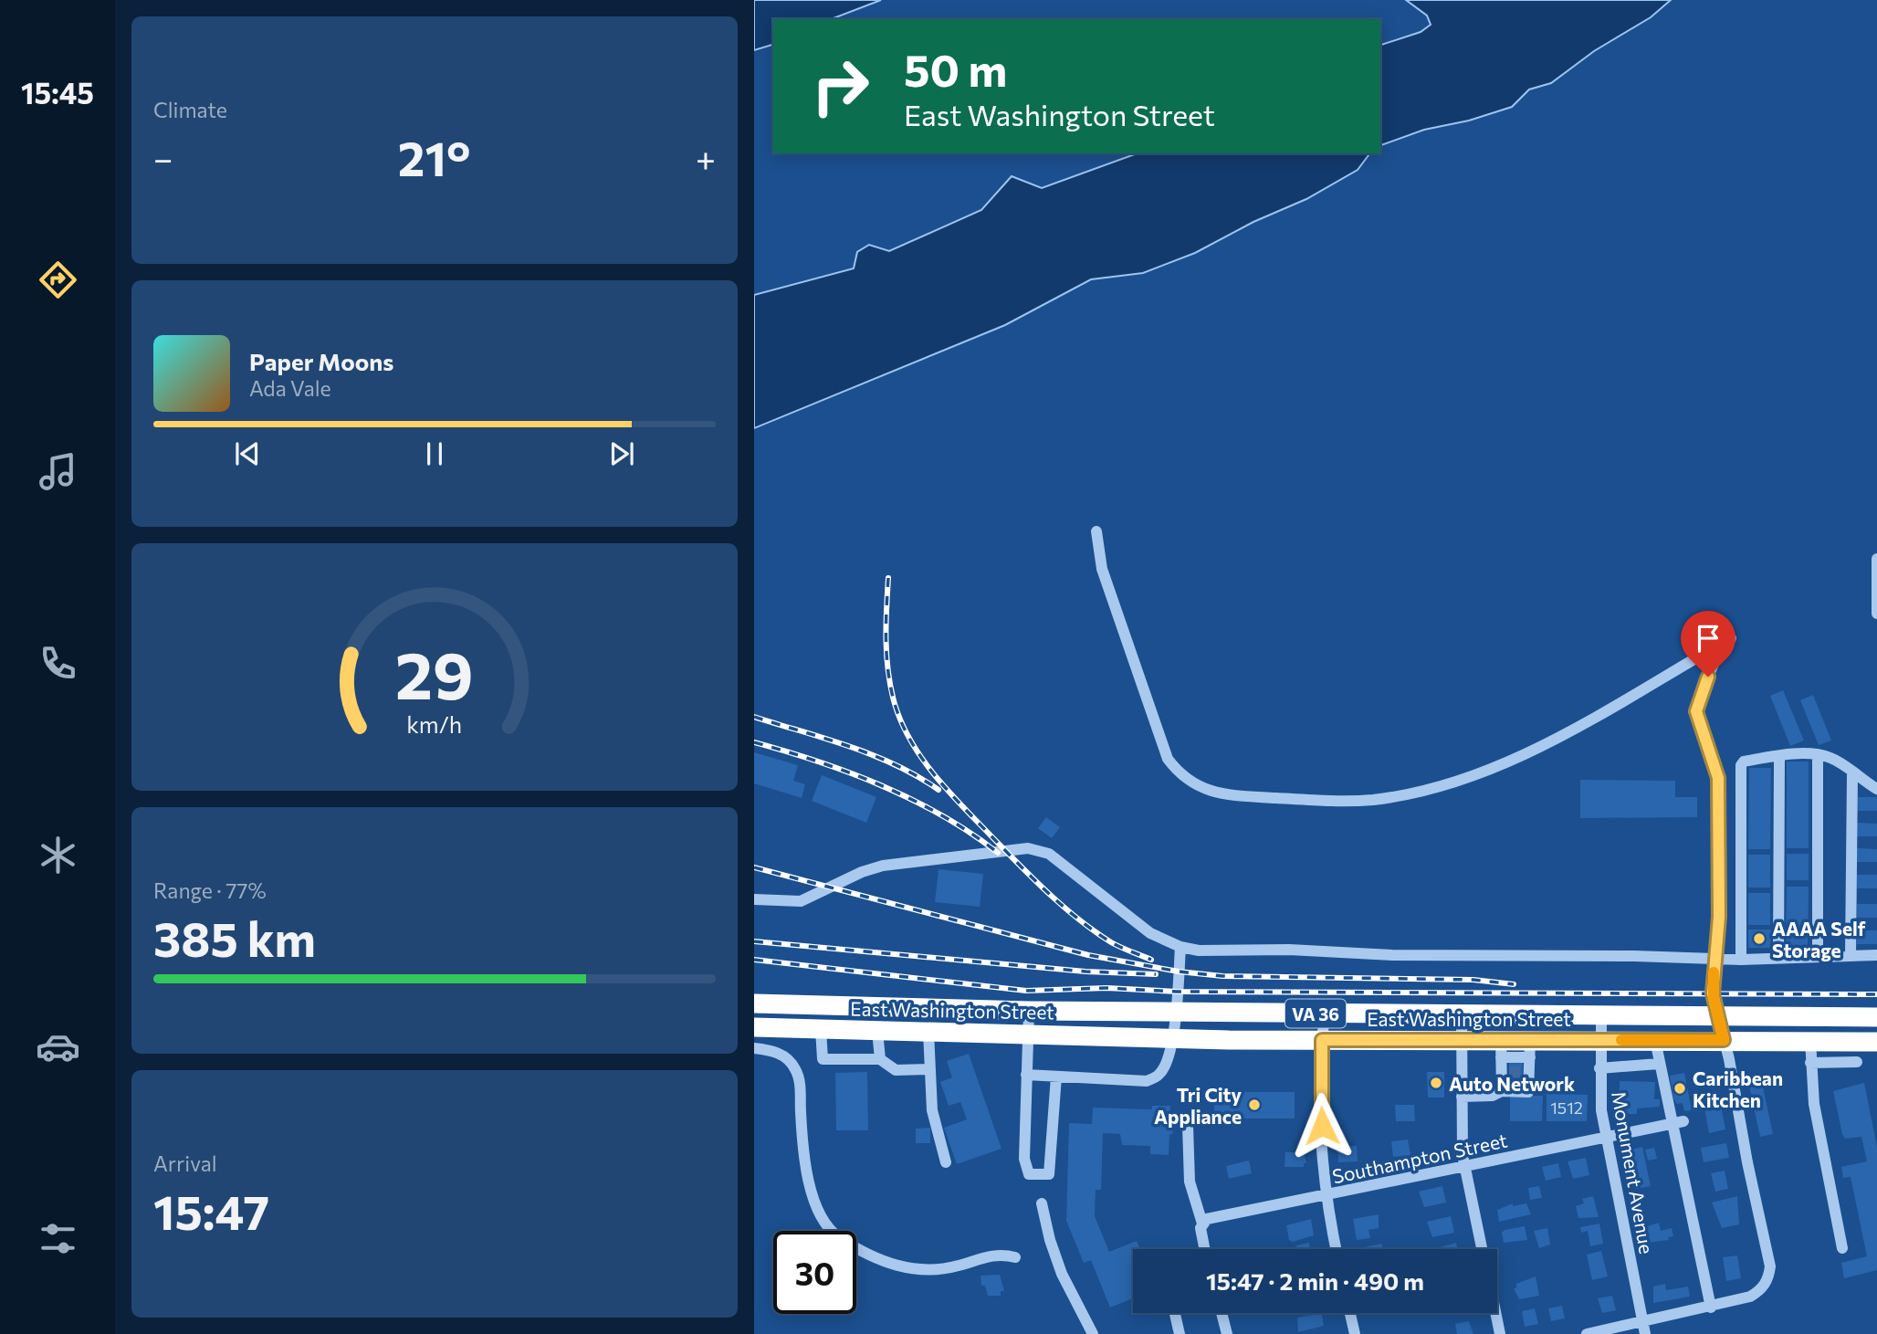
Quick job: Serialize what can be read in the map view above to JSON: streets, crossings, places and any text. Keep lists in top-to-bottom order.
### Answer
{
  "streets": {
    "highway": ["East Washington Street", "VA 36"],
    "street": ["Southampton Street", "Monument Avenue"]
  },
  "crossings": [
    ["East Washington Street", "Monument Avenue"],
    ["Southampton Street", "Monument Avenue"]
  ],
  "places": [
    "AAAA Self Storage",
    "Auto Network",
    "Caribbean Kitchen",
    "Tri City Appliance"
  ],
  "house_numbers": ["1512"],
  "page": {
    "tabs": "15:45",
    "tile": [
      "Climate",
      ["Range · 77%", "385 km"],
      ["Arrival", "15:47"]
    ],
    "turn": ["50 m", "East Washington Street"],
    "heat": ["−", "21°", "+"],
    "song": ["Paper Moons", "Ada Vale"],
    "limit": "30",
    "trip": "15:47 · 2 min · 490 m",
    "gauge": ["29", "km/h"]
  }
}
